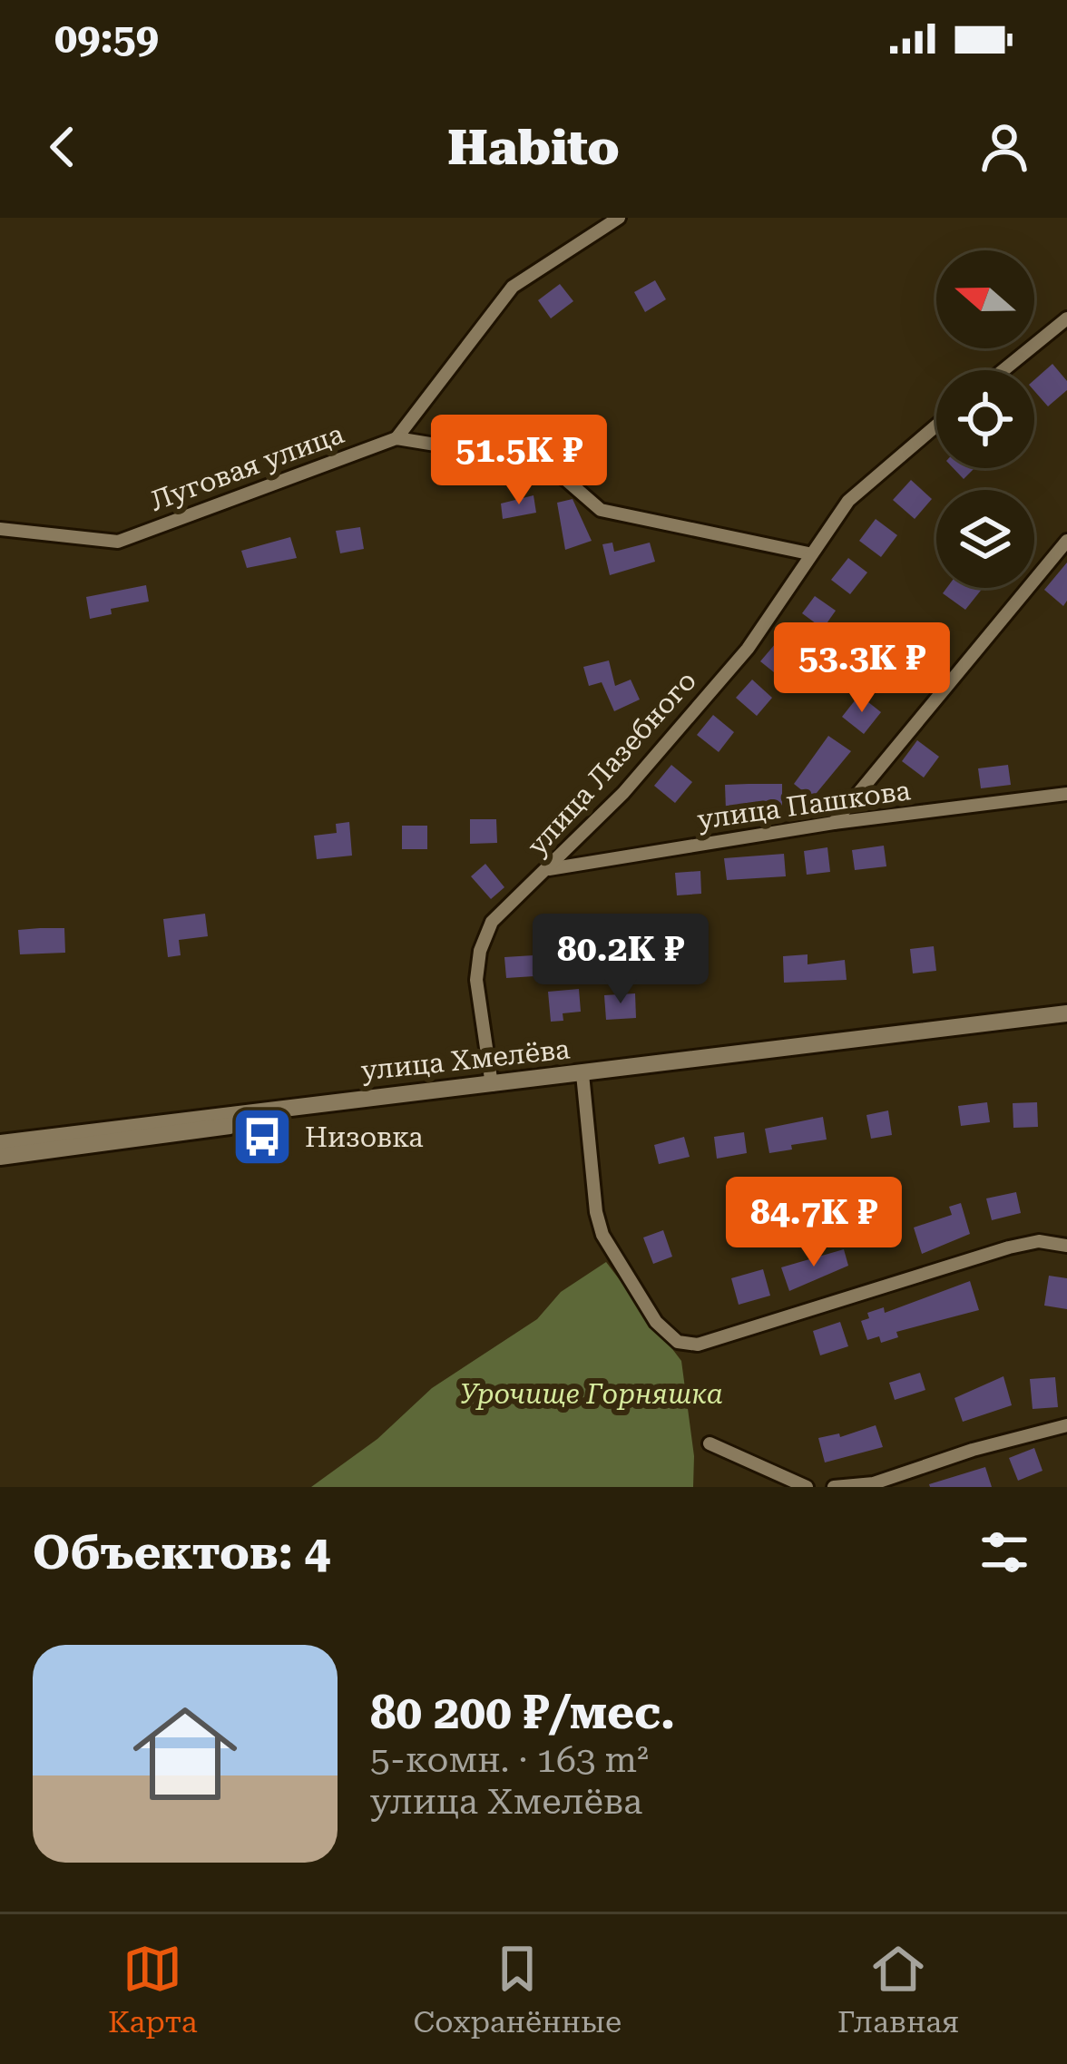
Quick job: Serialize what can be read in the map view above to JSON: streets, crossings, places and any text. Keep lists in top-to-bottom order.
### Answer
{
  "streets": {
    "main road": ["улица Хмелёва"],
    "street": ["Луговая улица", "улица Лазебного", "улица Пашкова"]
  },
  "crossings": [
    ["Луговая улица", "улица Лазебного"],
    ["улица Лазебного", "улица Пашкова"],
    ["улица Лазебного", "улица Хмелёва"]
  ],
  "parks": ["Урочище Горняшка"],
  "places": {
    "bus stop": ["Низовка"]
  },
  "north": "left",
  "page": {
    "status": "09:59",
    "header": "Habito",
    "price": [
      "51.5K ₽",
      "53.3K ₽",
      "80.2K ₽",
      "84.7K ₽"
    ],
    "heading": "Объектов: 4",
    "list": [
      {
        "name": "80 200 ₽/мес.",
        "note": "5-комн. · 163 m² · улица Хмелёва"
      }
    ],
    "tabs": ["Карта", "Сохранённые", "Главная"]
  }
}
